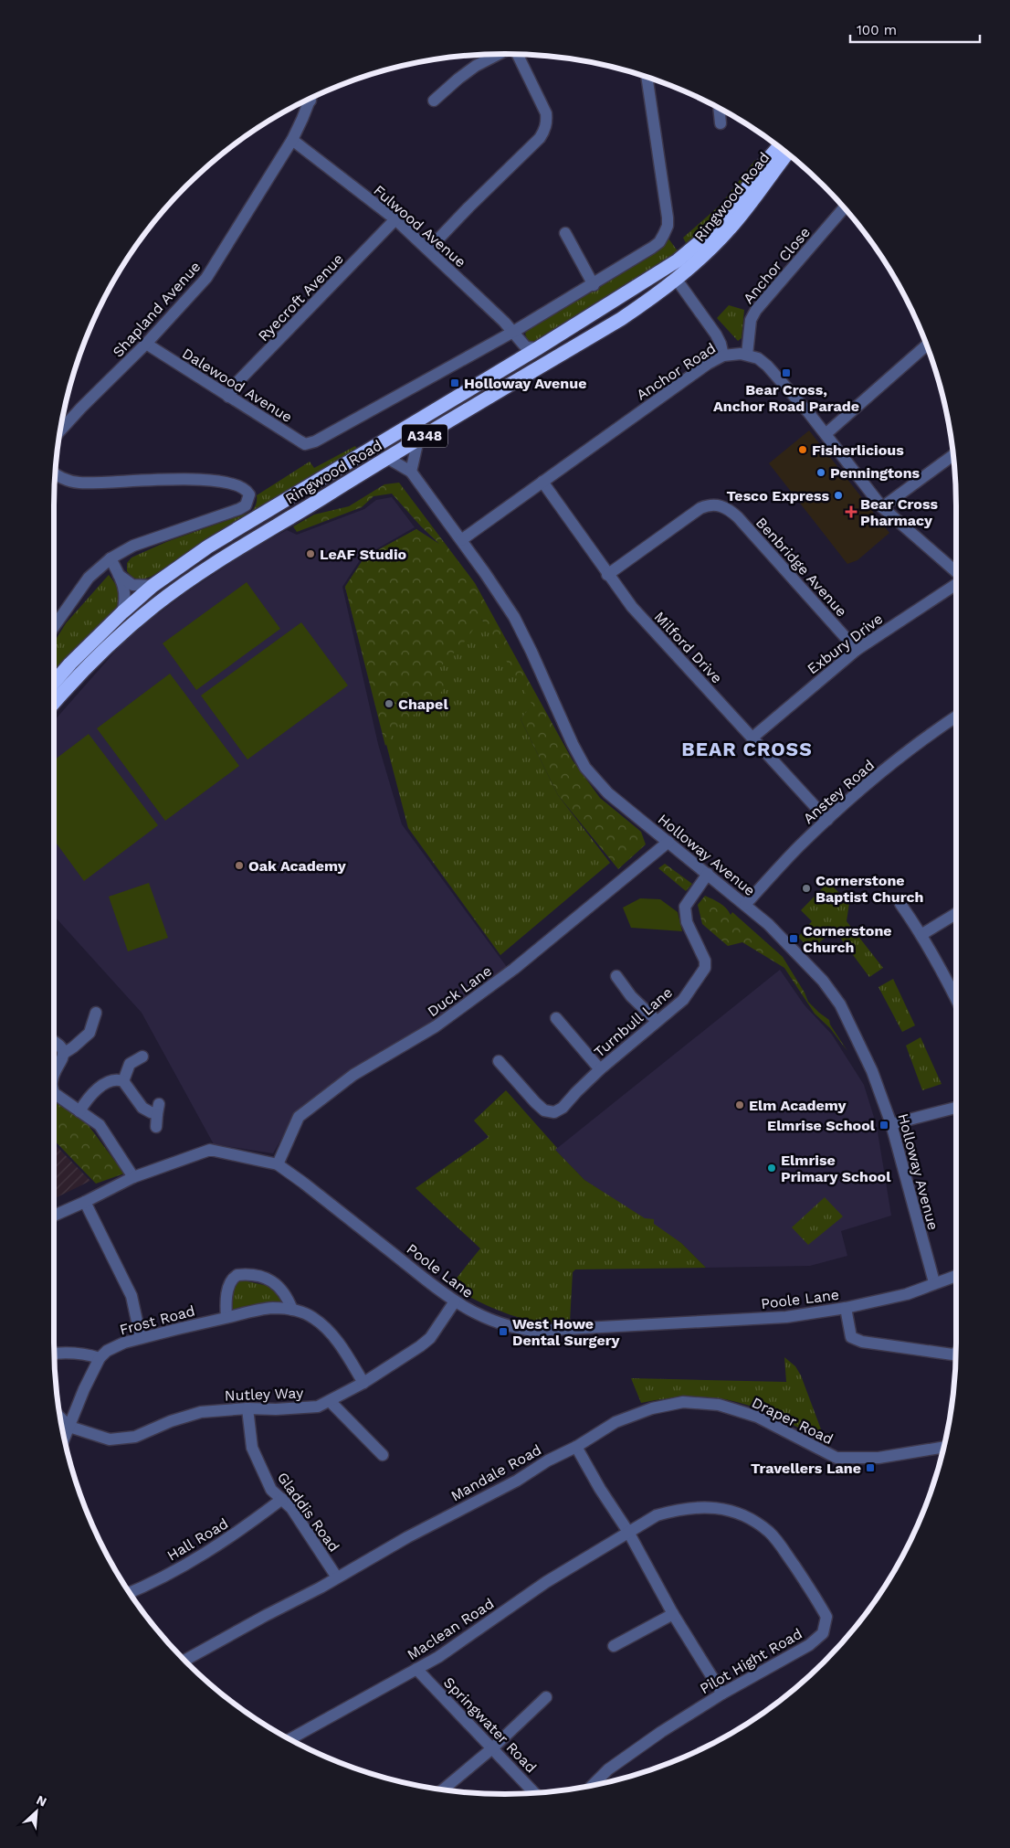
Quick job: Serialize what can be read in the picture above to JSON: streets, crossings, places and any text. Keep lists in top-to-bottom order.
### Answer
{
  "streets": {
    "highway": ["Ringwood Road", "A348"],
    "street": [
      "Fulwood Avenue",
      "Anchor Close",
      "Ryecroft Avenue",
      "Shapland Avenue",
      "Anchor Road",
      "Dalewood Avenue",
      "Benbridge Avenue",
      "Exbury Drive",
      "Milford Drive",
      "Anstey Road",
      "Holloway Avenue",
      "Duck Lane",
      "Turnbull Lane",
      "Poole Lane",
      "Frost Road",
      "Nutley Way",
      "Draper Road",
      "Mandale Road",
      "Gladdis Road",
      "Hall Road",
      "Maclean Road",
      "Pilot Hight Road",
      "Springwater Road"
    ]
  },
  "crossings": [
    ["Ringwood Road", "Holloway Avenue"],
    ["Fulwood Avenue", "Ryecroft Avenue"],
    ["Fulwood Avenue", "Shapland Avenue"],
    ["Fulwood Avenue", "Dalewood Avenue"],
    ["Anchor Close", "Anchor Road"],
    ["Ryecroft Avenue", "Dalewood Avenue"],
    ["Shapland Avenue", "Dalewood Avenue"],
    ["Anchor Road", "Milford Drive"],
    ["Anchor Road", "Holloway Avenue"],
    ["Benbridge Avenue", "Exbury Drive"],
    ["Benbridge Avenue", "Milford Drive"],
    ["Exbury Drive", "Milford Drive"],
    ["Milford Drive", "Anstey Road"],
    ["Anstey Road", "Holloway Avenue"],
    ["Holloway Avenue", "Duck Lane"],
    ["Holloway Avenue", "Turnbull Lane"],
    ["Holloway Avenue", "Poole Lane"],
    ["Duck Lane", "Poole Lane"],
    ["Poole Lane", "Nutley Way"],
    ["Frost Road", "Nutley Way"],
    ["Nutley Way", "Gladdis Road"],
    ["Draper Road", "Mandale Road"],
    ["Mandale Road", "Gladdis Road"],
    ["Gladdis Road", "Hall Road"],
    ["Maclean Road", "Pilot Hight Road"],
    ["Maclean Road", "Springwater Road"]
  ],
  "districts": ["BEAR CROSS"],
  "places": {
    "transit": [
      "Bear Cross, Anchor Road Parade",
      "Holloway Avenue",
      "Cornerstone Church",
      "Elmrise School",
      "West Howe Dental Surgery",
      "Travellers Lane"
    ],
    "other": [
      "Fisherlicious",
      "Penningtons",
      "Tesco Express",
      "LeAF Studio",
      "Chapel",
      "Oak Academy",
      "Cornerstone Baptist Church",
      "Elm Academy",
      "Elmrise Primary School"
    ],
    "health": ["Bear Cross Pharmacy"]
  },
  "scale_bar": "100 m",
  "north": "top right"
}
